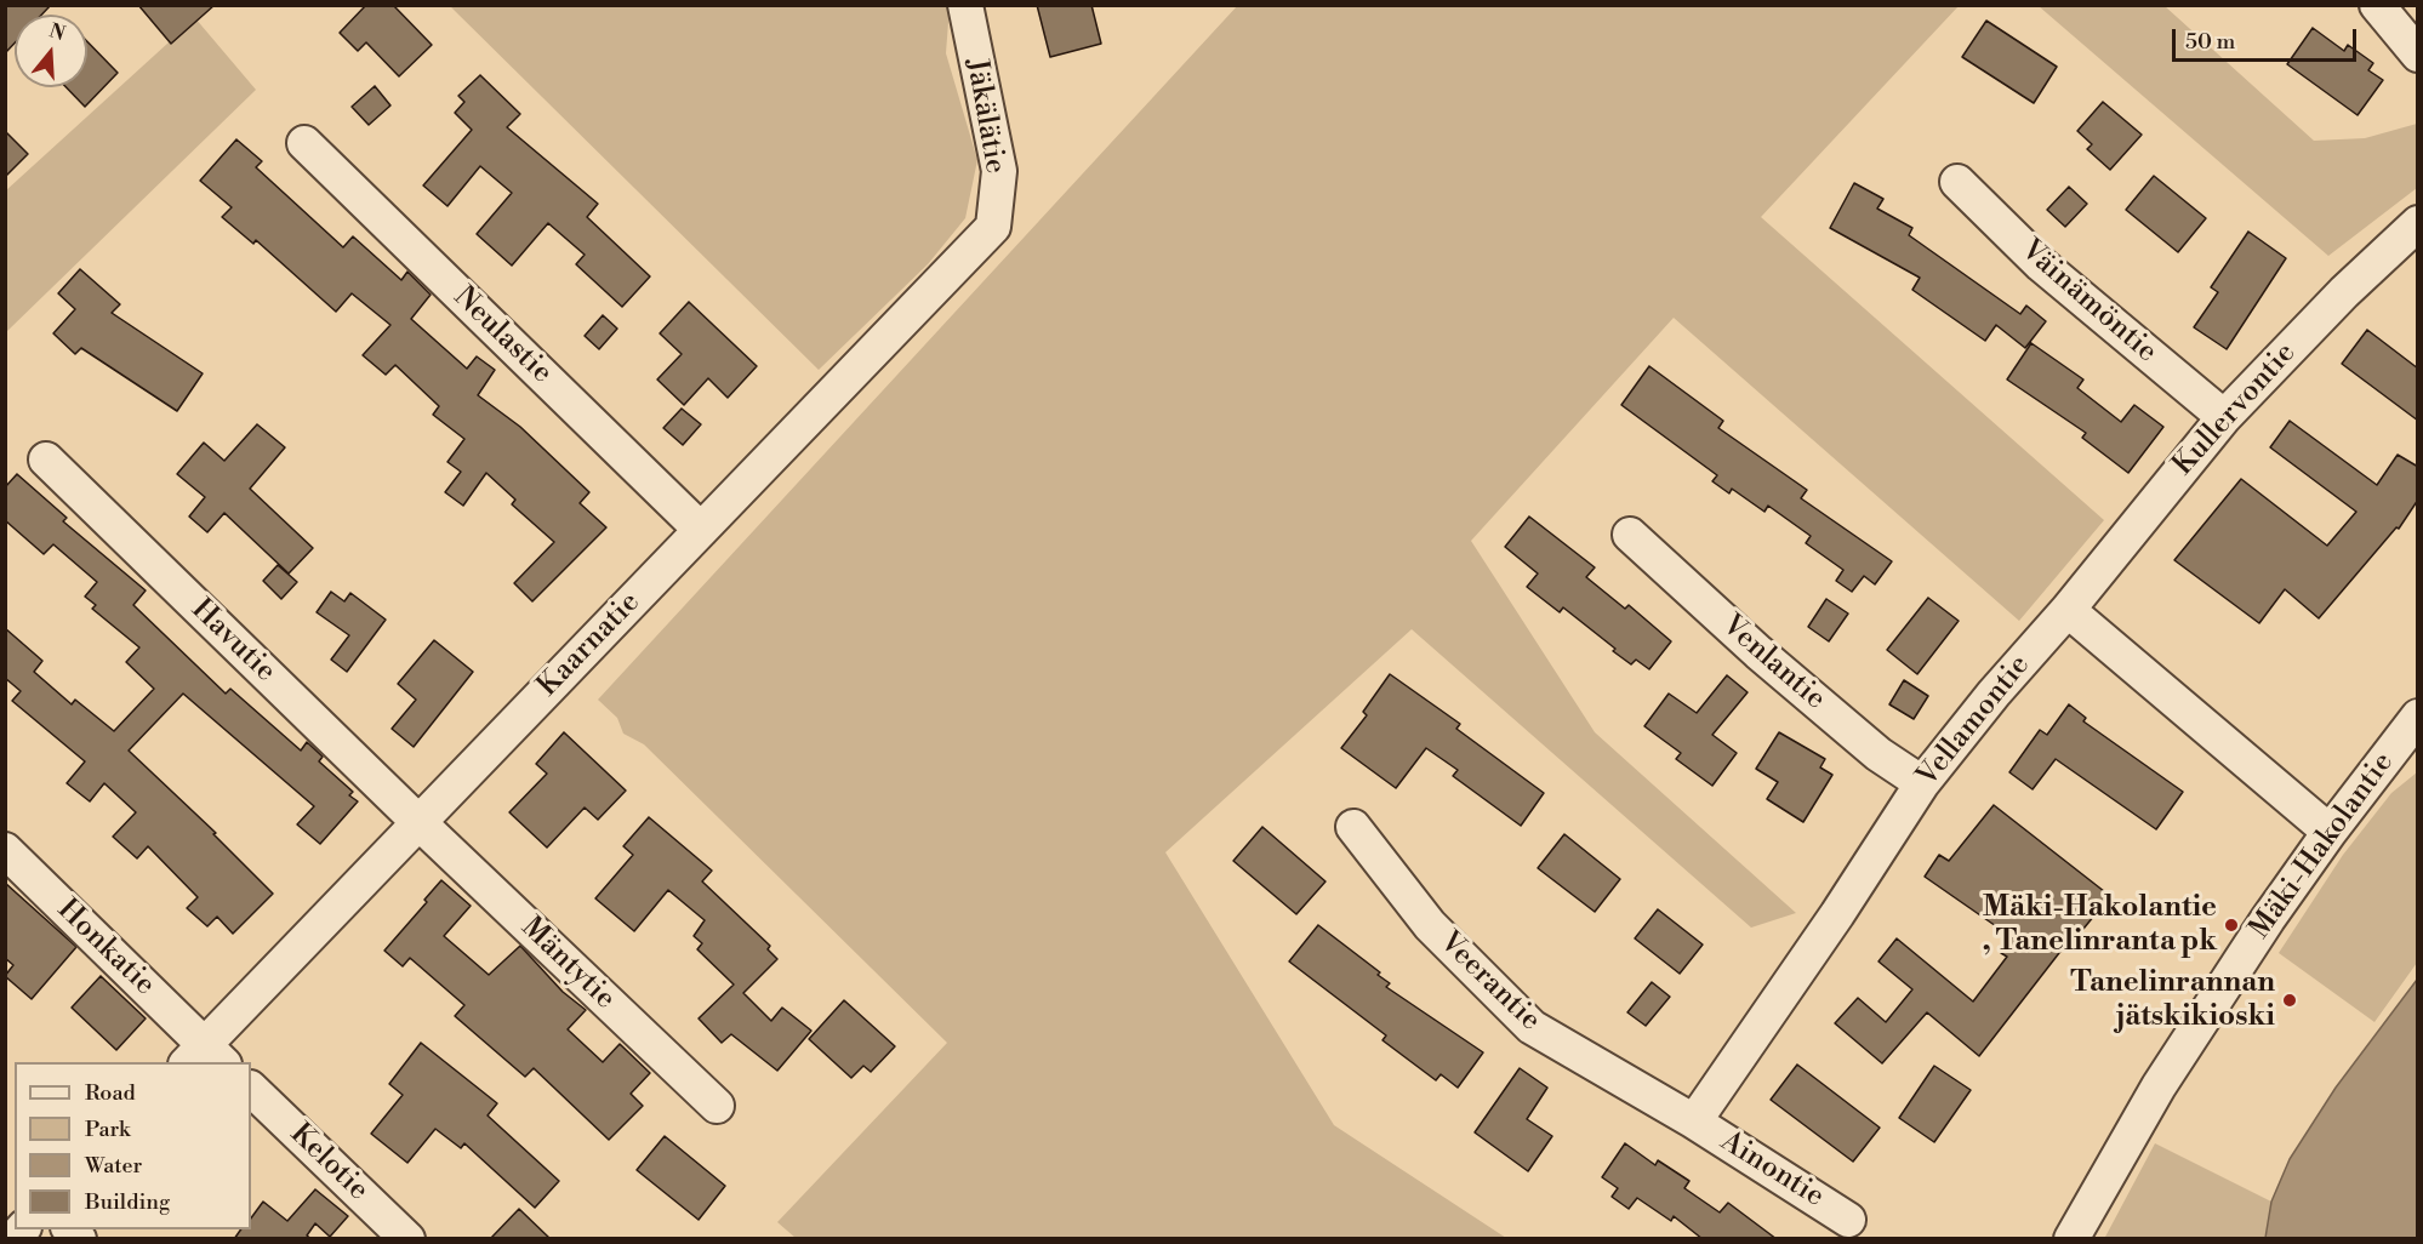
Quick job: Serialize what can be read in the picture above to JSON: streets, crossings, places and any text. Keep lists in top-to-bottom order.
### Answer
{
  "streets": {
    "street": [
      "Jäkälätie",
      "Väinämöntie",
      "Neulastie",
      "Kullervontie",
      "Havutie",
      "Kaarnatie",
      "Venlantie",
      "Vellamontie",
      "Mäki-Hakolantie",
      "Honkatie",
      "Mäntytie",
      "Veerantie",
      "Kelotie",
      "Ainontie"
    ]
  },
  "crossings": [
    ["Jäkälätie", "Kaarnatie"],
    ["Väinämöntie", "Kullervontie"],
    ["Neulastie", "Kaarnatie"],
    ["Kullervontie", "Vellamontie"],
    ["Havutie", "Kaarnatie"],
    ["Havutie", "Mäntytie"],
    ["Kaarnatie", "Honkatie"],
    ["Kaarnatie", "Mäntytie"],
    ["Venlantie", "Vellamontie"],
    ["Vellamontie", "Veerantie"],
    ["Vellamontie", "Ainontie"],
    ["Veerantie", "Ainontie"]
  ],
  "places": ["Mäki-Hakolantie , Tanelinranta pk", "Tanelinrannan jätskikioski"],
  "legend": [
    "Road",
    "Park",
    "Water",
    "Building"
  ],
  "scale_bar": "50 m",
  "north": "top"
}
